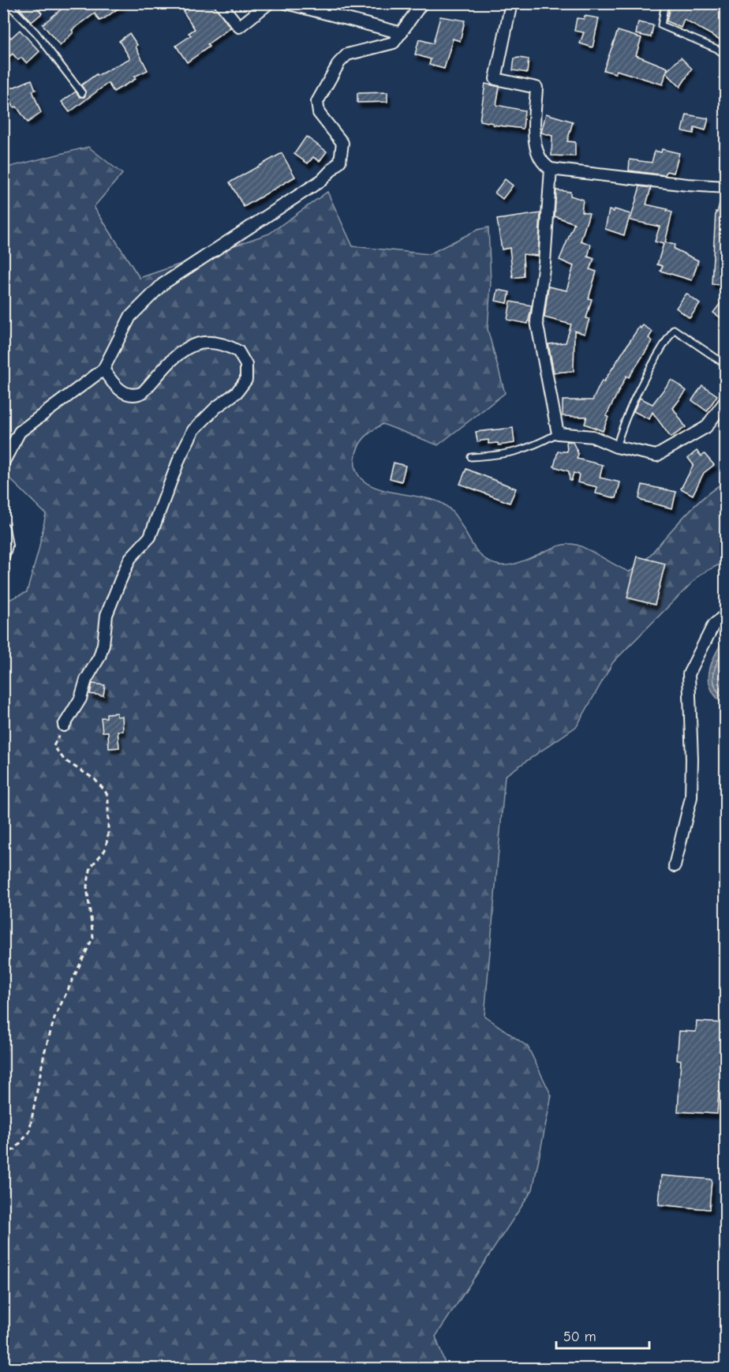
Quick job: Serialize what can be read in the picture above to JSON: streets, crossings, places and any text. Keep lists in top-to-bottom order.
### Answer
{
  "scale_bar": "50 m"
}
